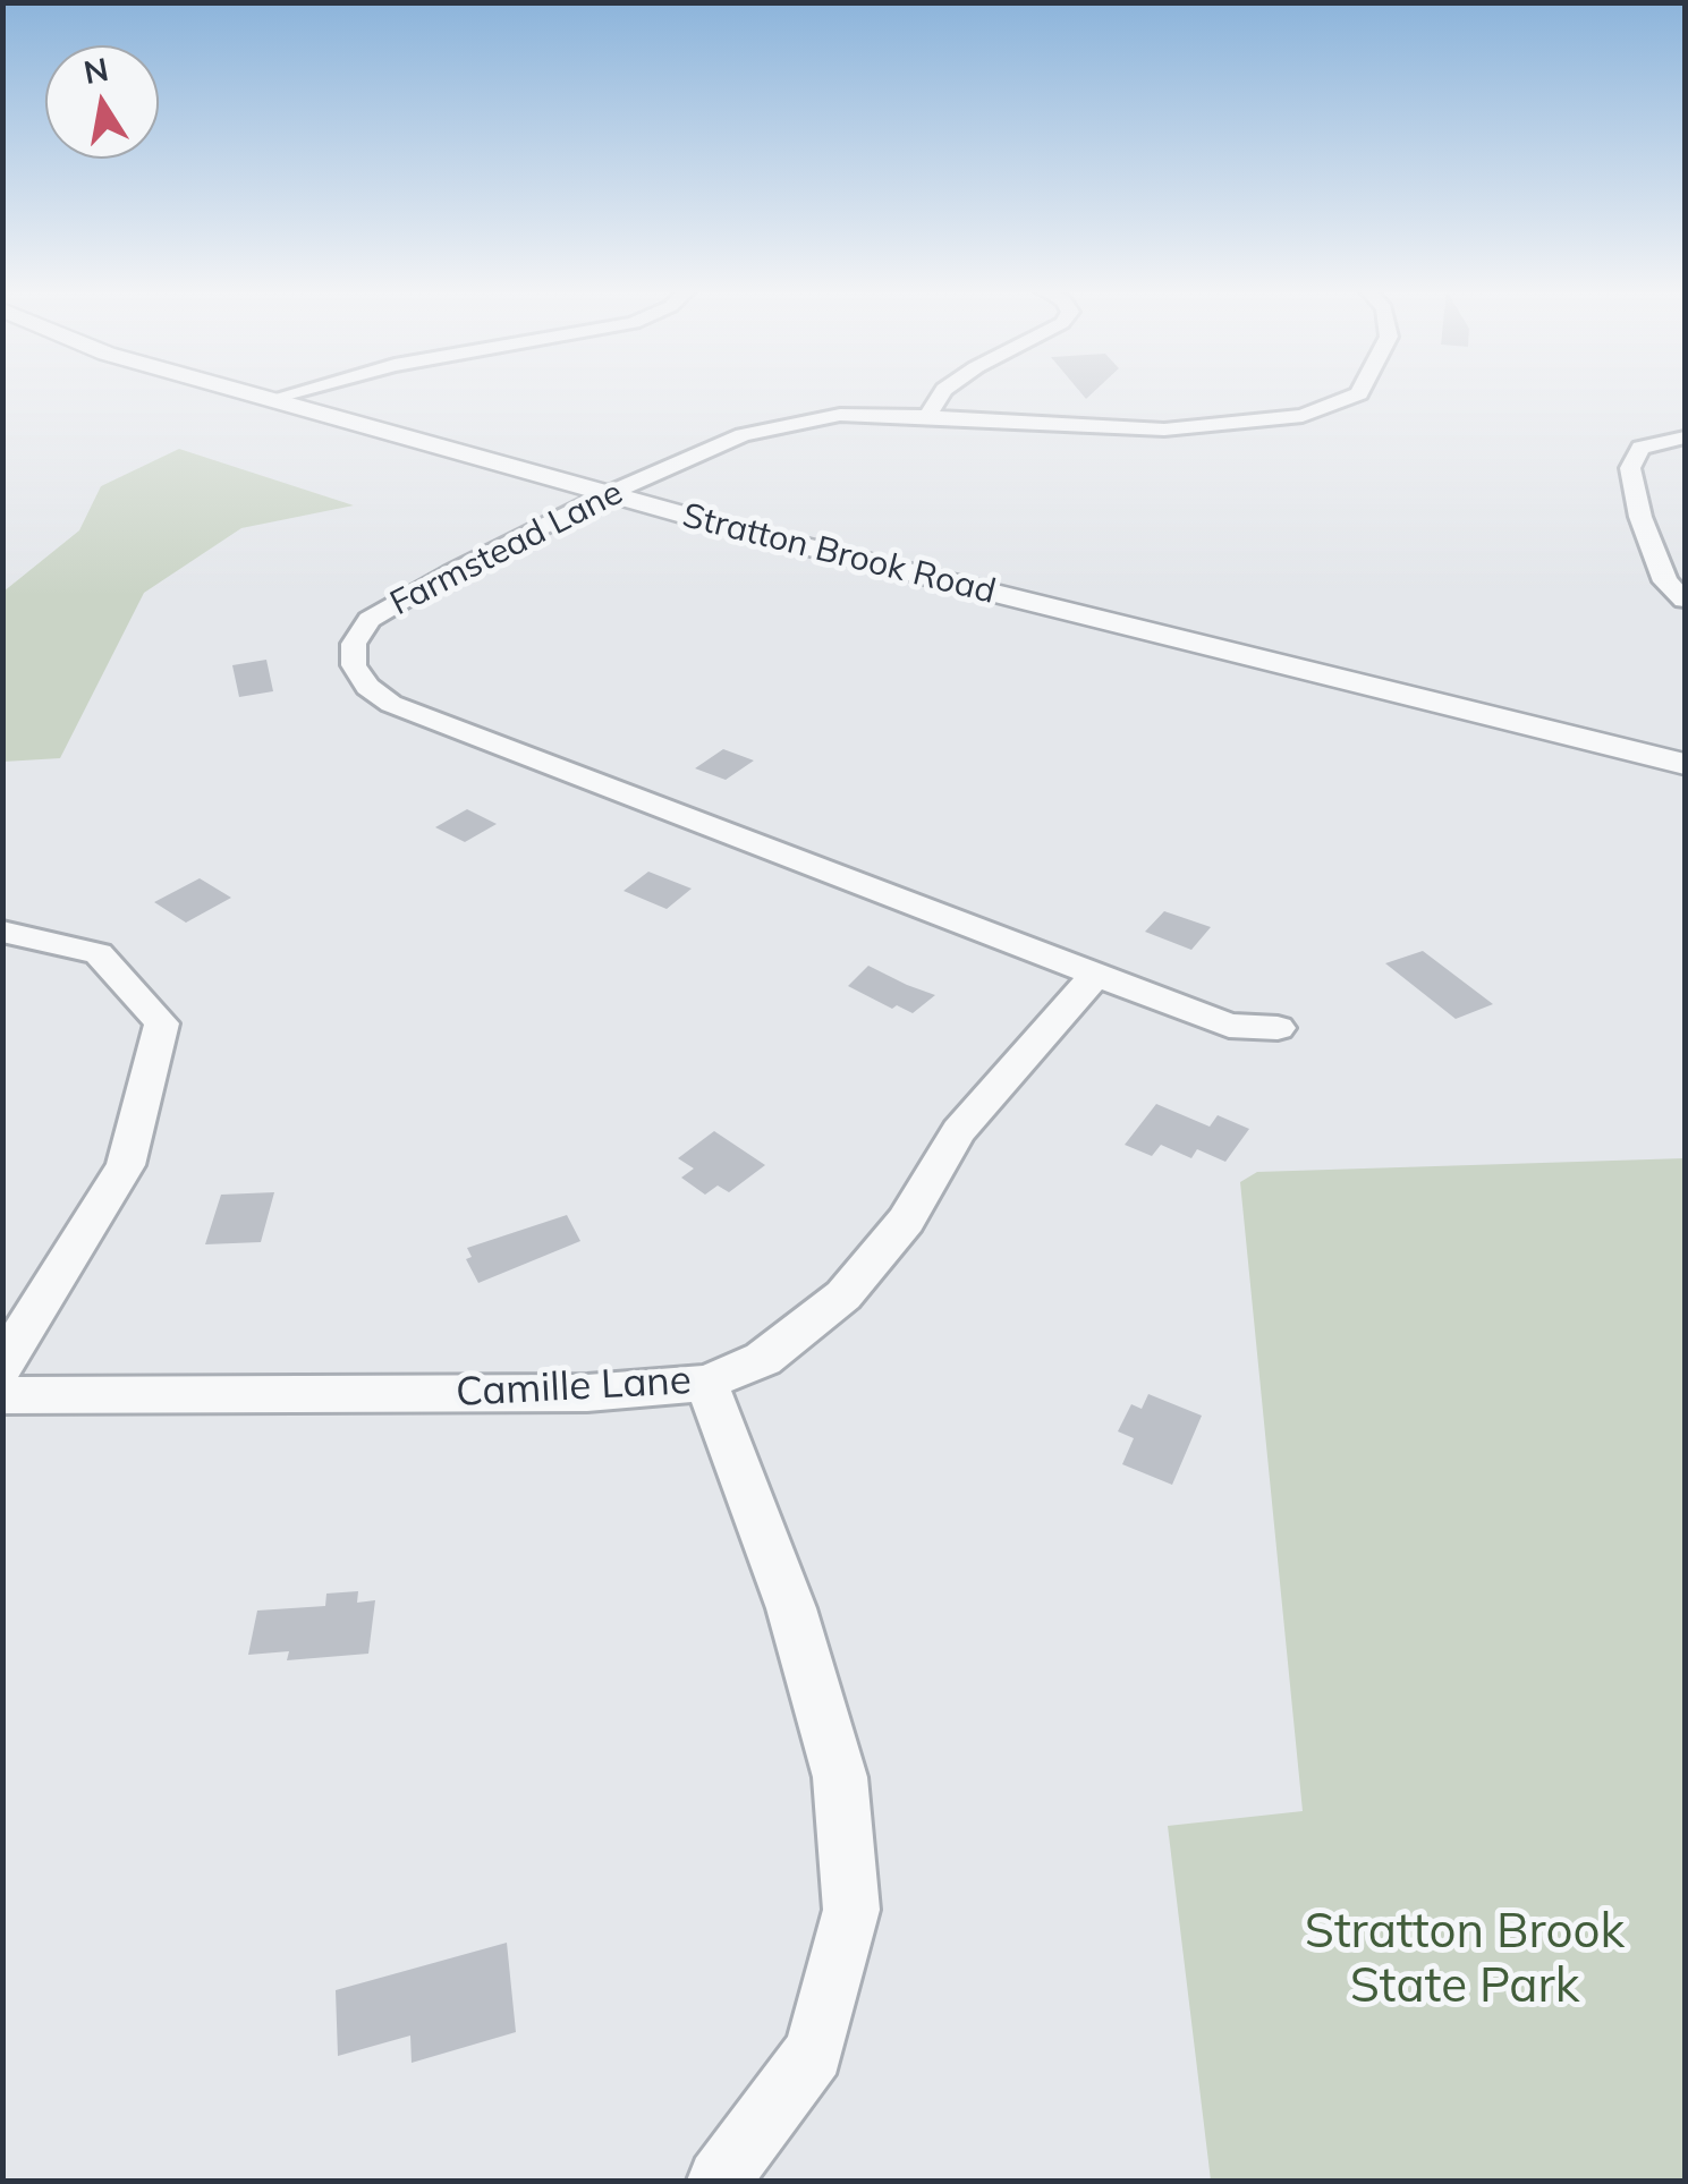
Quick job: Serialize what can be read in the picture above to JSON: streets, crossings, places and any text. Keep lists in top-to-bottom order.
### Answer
{
  "streets": {
    "street": ["Farmstead Lane", "Stratton Brook Road", "Camille Lane"]
  },
  "crossings": [
    ["Farmstead Lane", "Stratton Brook Road"],
    ["Farmstead Lane", "Camille Lane"]
  ],
  "parks": ["Stratton Brook State Park"],
  "north": "top"
}
